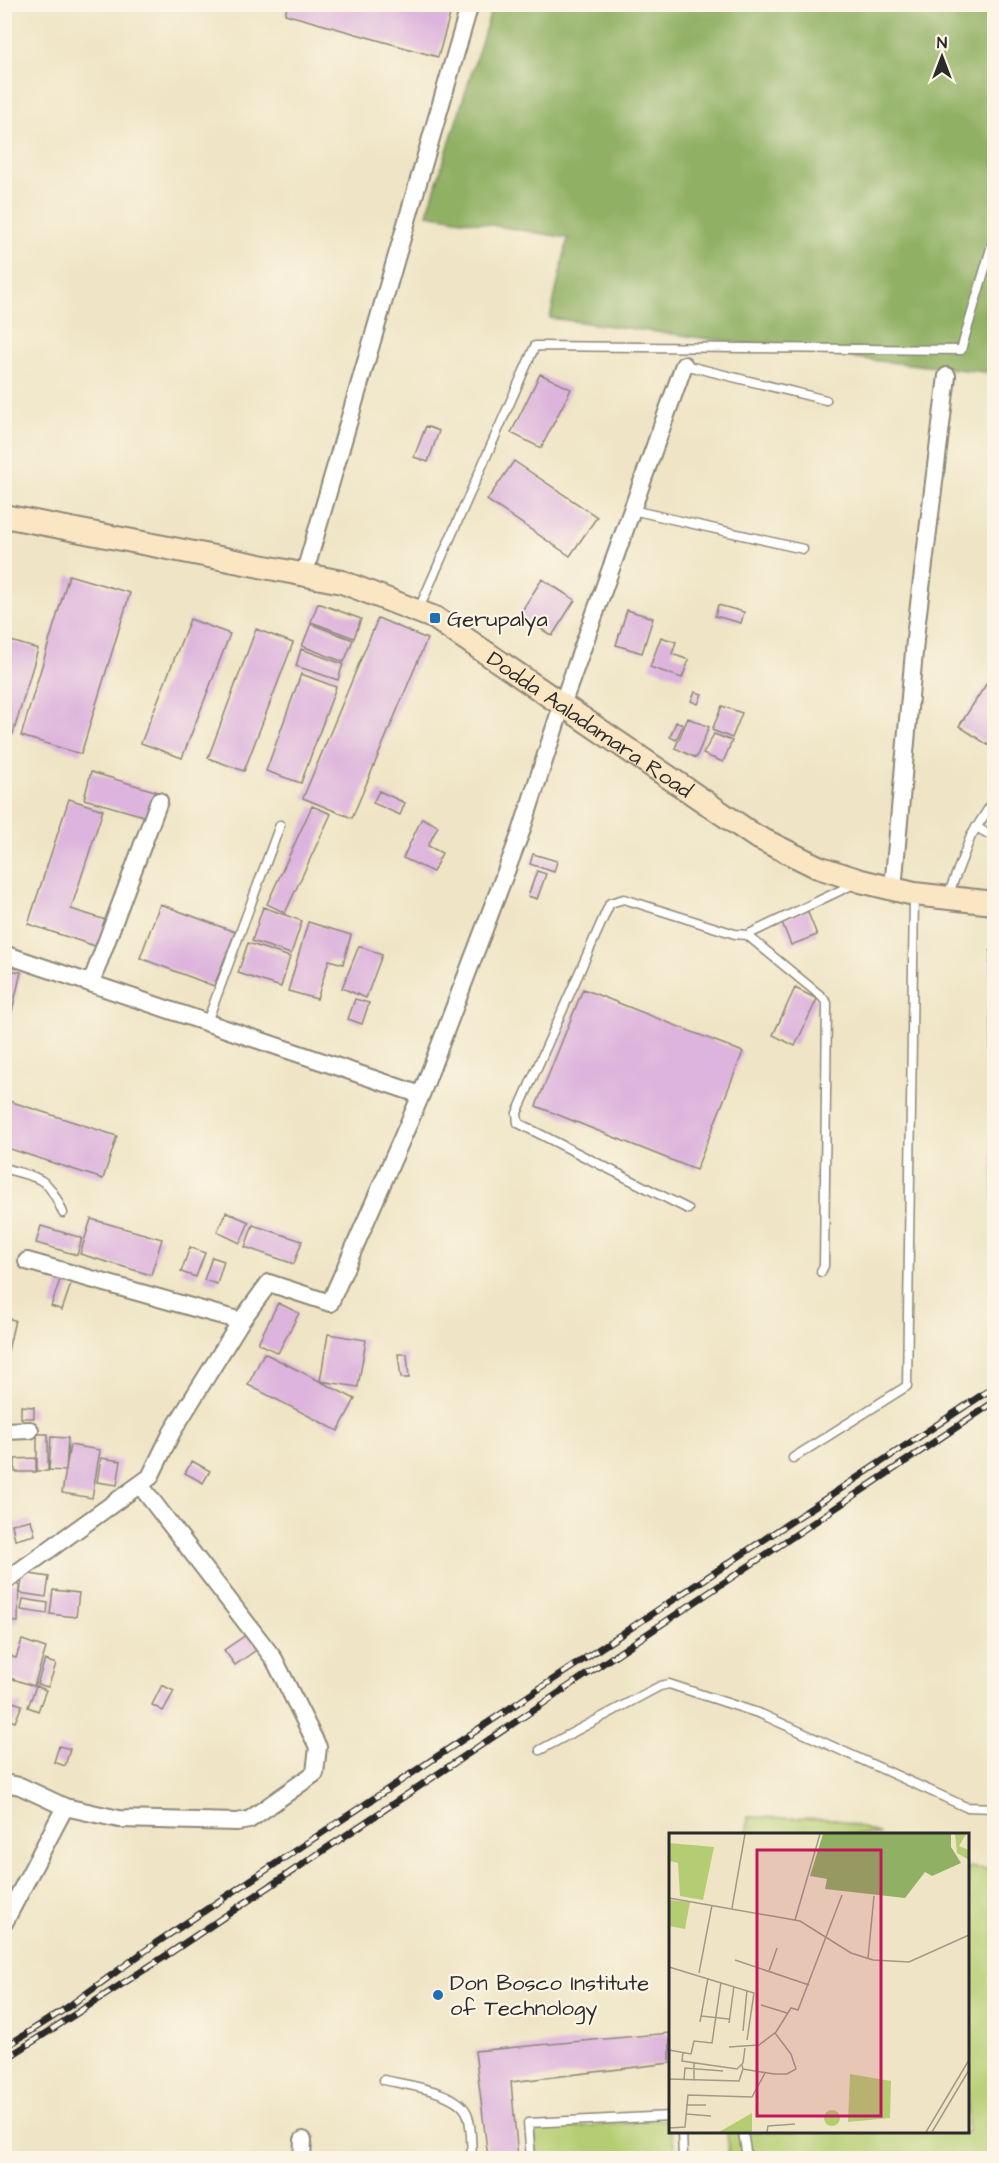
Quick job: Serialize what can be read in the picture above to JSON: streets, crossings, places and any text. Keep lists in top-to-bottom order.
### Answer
{
  "streets": {
    "main road": ["Dodda Aaladamara Road"]
  },
  "places": {
    "transit": ["Gerupalya"],
    "other": ["Don Bosco Institute of Technology"]
  },
  "north": "top"
}
